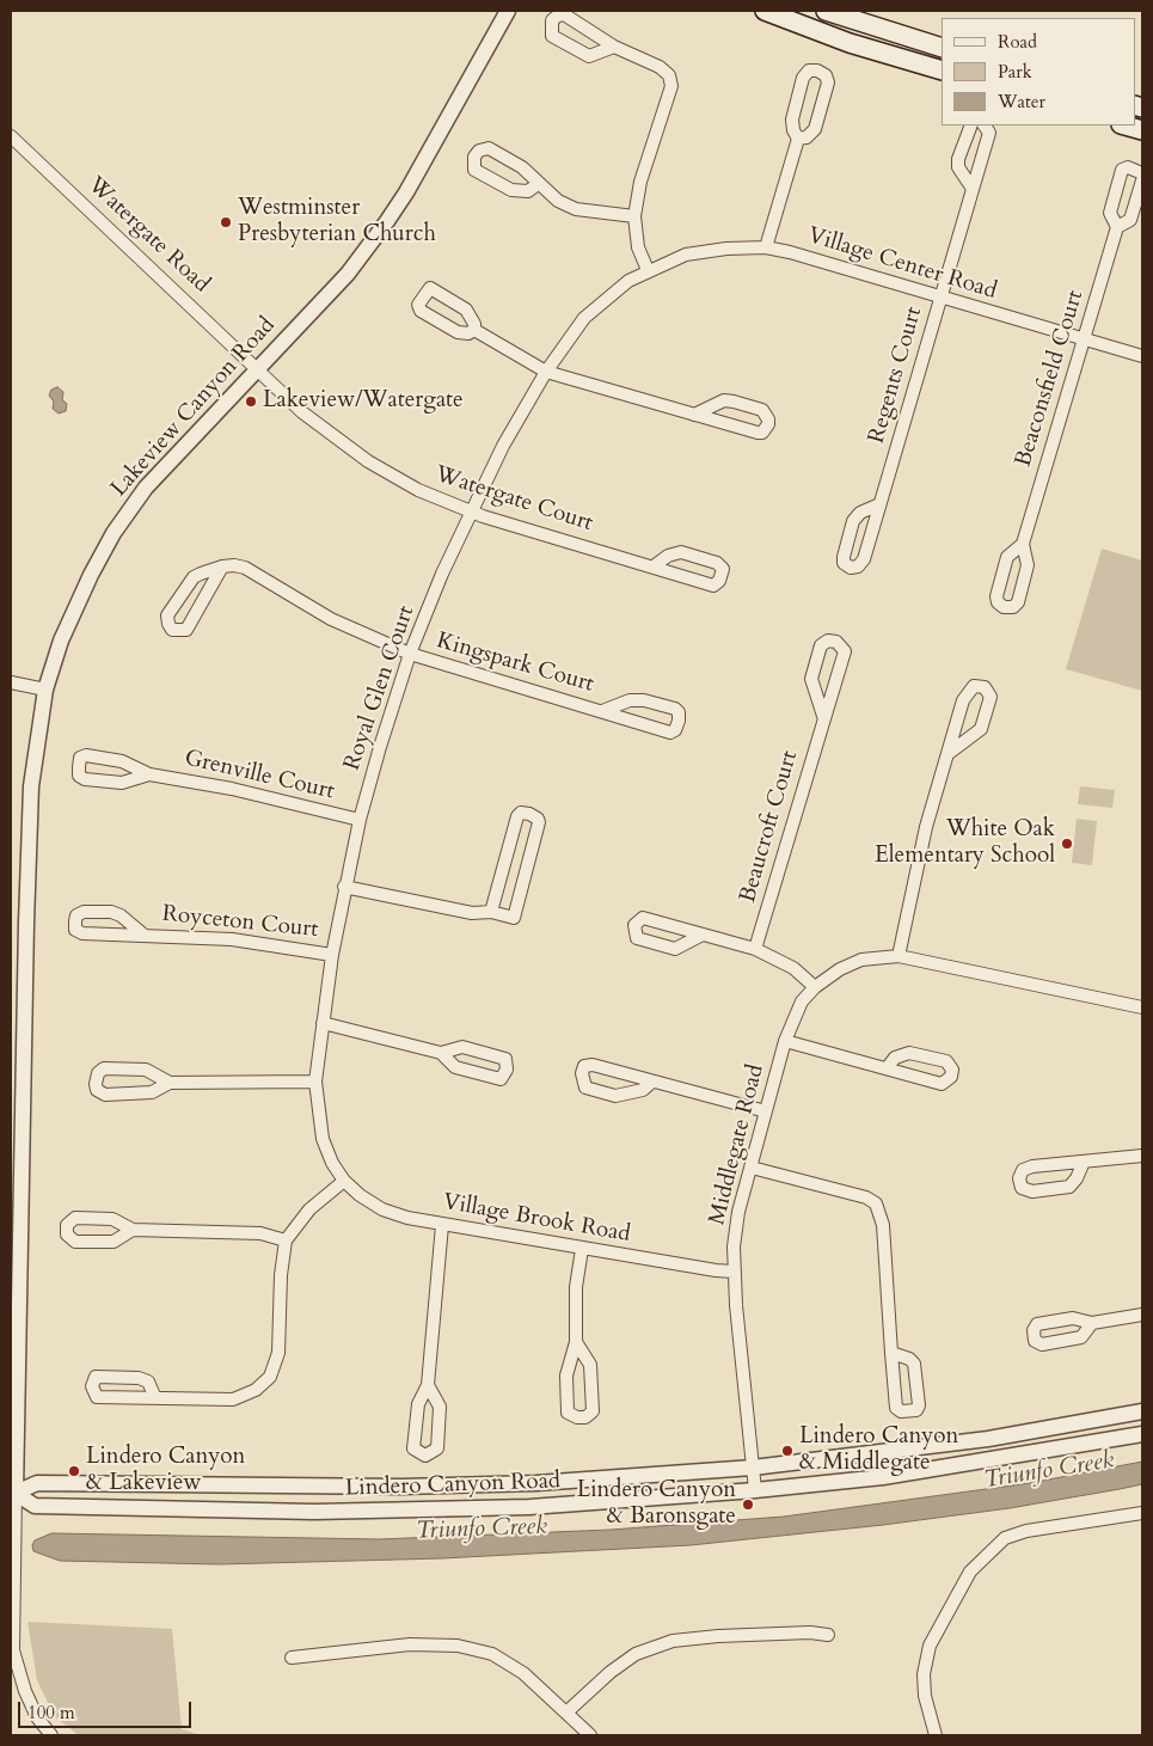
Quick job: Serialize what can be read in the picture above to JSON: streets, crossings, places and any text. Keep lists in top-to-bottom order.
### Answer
{
  "streets": {
    "street": [
      "Watergate Road",
      "Village Center Road",
      "Regents Court",
      "Beaconsfield Court",
      "Lakeview Canyon Road",
      "Watergate Court",
      "Kingspark Court",
      "Royal Glen Court",
      "Grenville Court",
      "Beaucroft Court",
      "Royceton Court",
      "Middlegate Road",
      "Village Brook Road",
      "Lindero Canyon Road"
    ]
  },
  "crossings": [
    ["Watergate Road", "Lakeview Canyon Road"],
    ["Watergate Road", "Watergate Court"],
    ["Village Center Road", "Regents Court"],
    ["Village Center Road", "Beaconsfield Court"],
    ["Village Center Road", "Royal Glen Court"],
    ["Lakeview Canyon Road", "Watergate Court"],
    ["Lakeview Canyon Road", "Lindero Canyon Road"],
    ["Watergate Court", "Royal Glen Court"],
    ["Kingspark Court", "Royal Glen Court"],
    ["Royal Glen Court", "Grenville Court"],
    ["Royal Glen Court", "Royceton Court"],
    ["Royal Glen Court", "Village Brook Road"],
    ["Middlegate Road", "Village Brook Road"],
    ["Middlegate Road", "Lindero Canyon Road"]
  ],
  "water": ["Triunfo Creek"],
  "places": [
    "Westminster Presbyterian Church",
    "Lakeview/Watergate",
    "White Oak Elementary School",
    "Lindero Canyon & Middlegate",
    "Lindero Canyon & Lakeview",
    "Lindero Canyon & Baronsgate"
  ],
  "legend": ["Road", "Park", "Water"],
  "scale_bar": "100 m"
}
